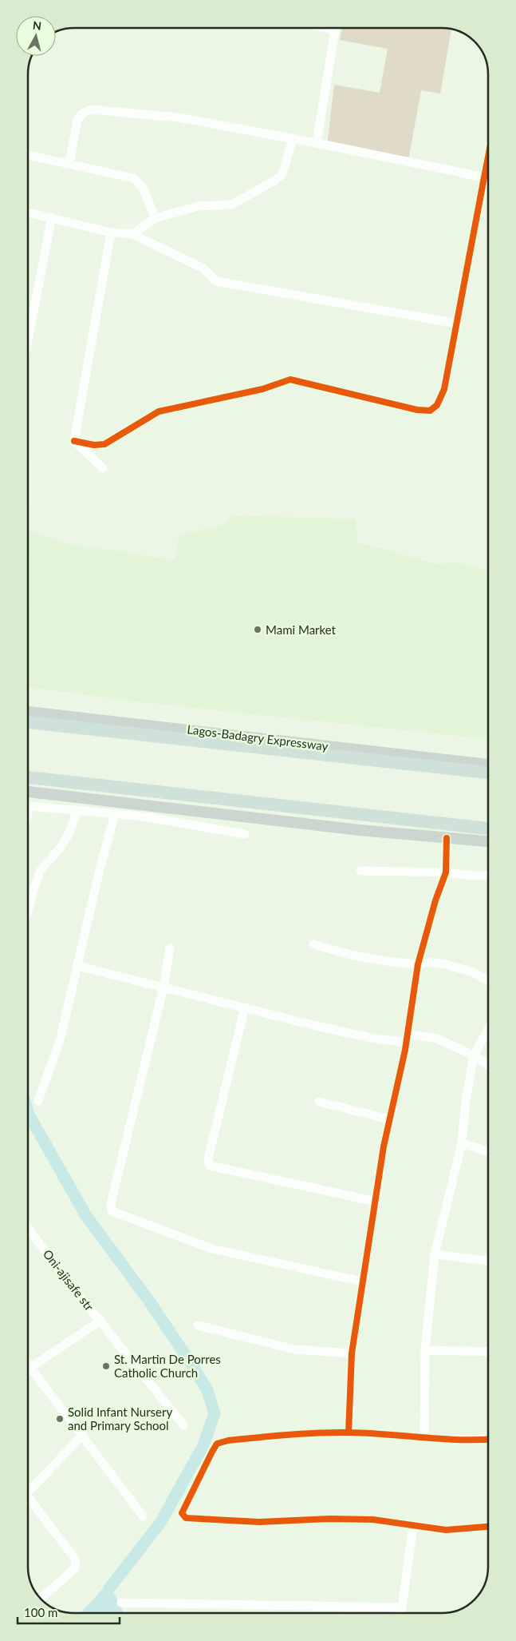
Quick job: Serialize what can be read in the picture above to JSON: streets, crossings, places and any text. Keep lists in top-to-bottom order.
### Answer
{
  "streets": {
    "highway": ["Lagos-Badagry Expressway"],
    "street": ["Oni-ajisafe str"]
  },
  "places": ["Mami Market", "St. Martin De Porres Catholic Church", "Solid Infant Nursery and Primary School"],
  "scale_bar": "100 m",
  "north": "top"
}
